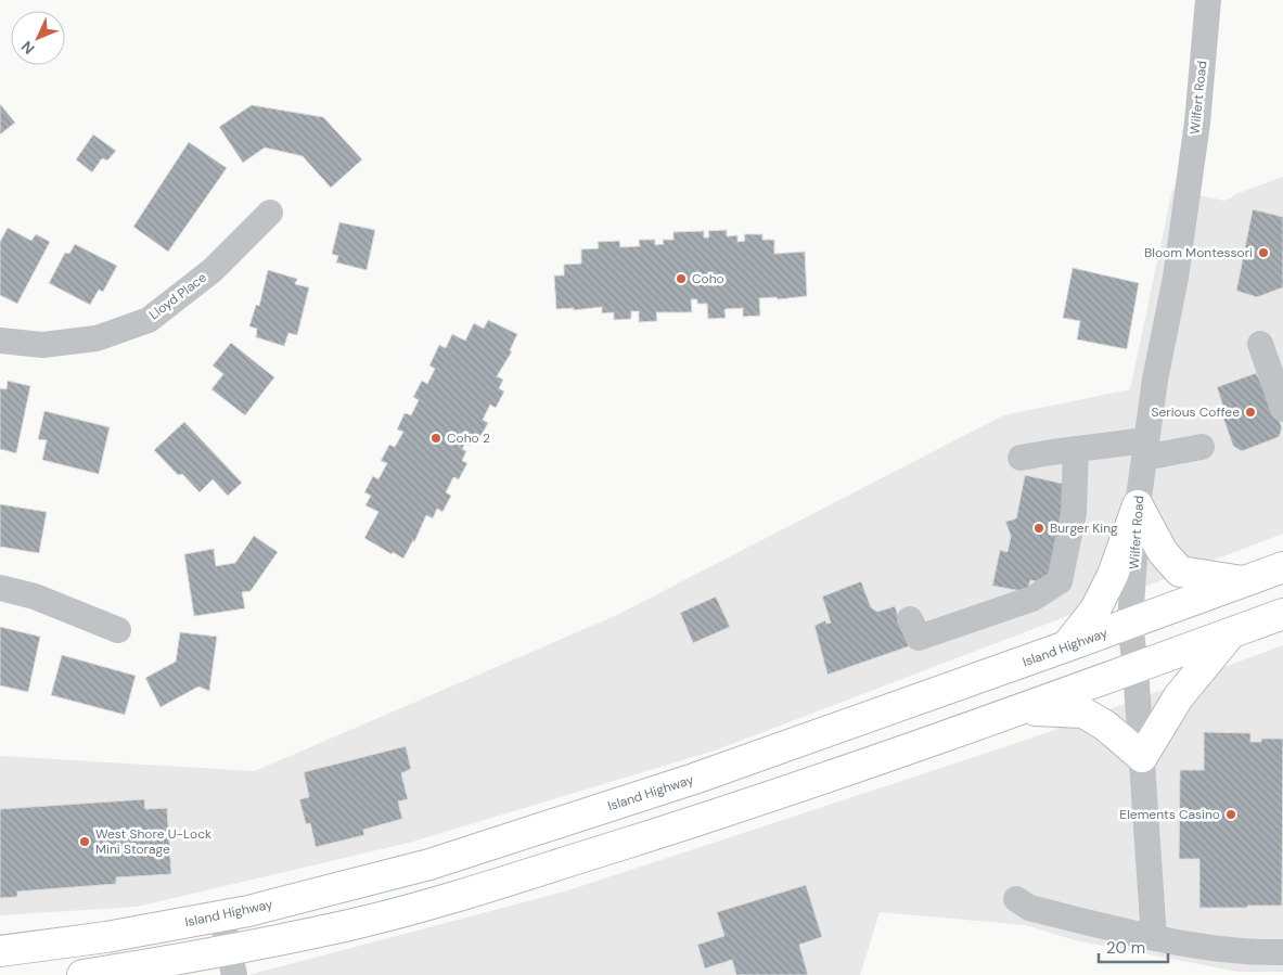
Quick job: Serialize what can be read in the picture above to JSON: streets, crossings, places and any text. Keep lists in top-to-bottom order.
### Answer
{
  "streets": {
    "main road": ["Island Highway"],
    "street": ["Wilfert Road", "Lloyd Place"]
  },
  "crossings": [
    ["Wilfert Road", "Island Highway"]
  ],
  "places": [
    "Bloom Montessori",
    "Coho",
    "Serious Coffee",
    "Coho 2",
    "Burger King",
    "Elements Casino",
    "West Shore U-Lock Mini Storage"
  ],
  "scale_bar": "20 m",
  "north": "bottom left"
}
